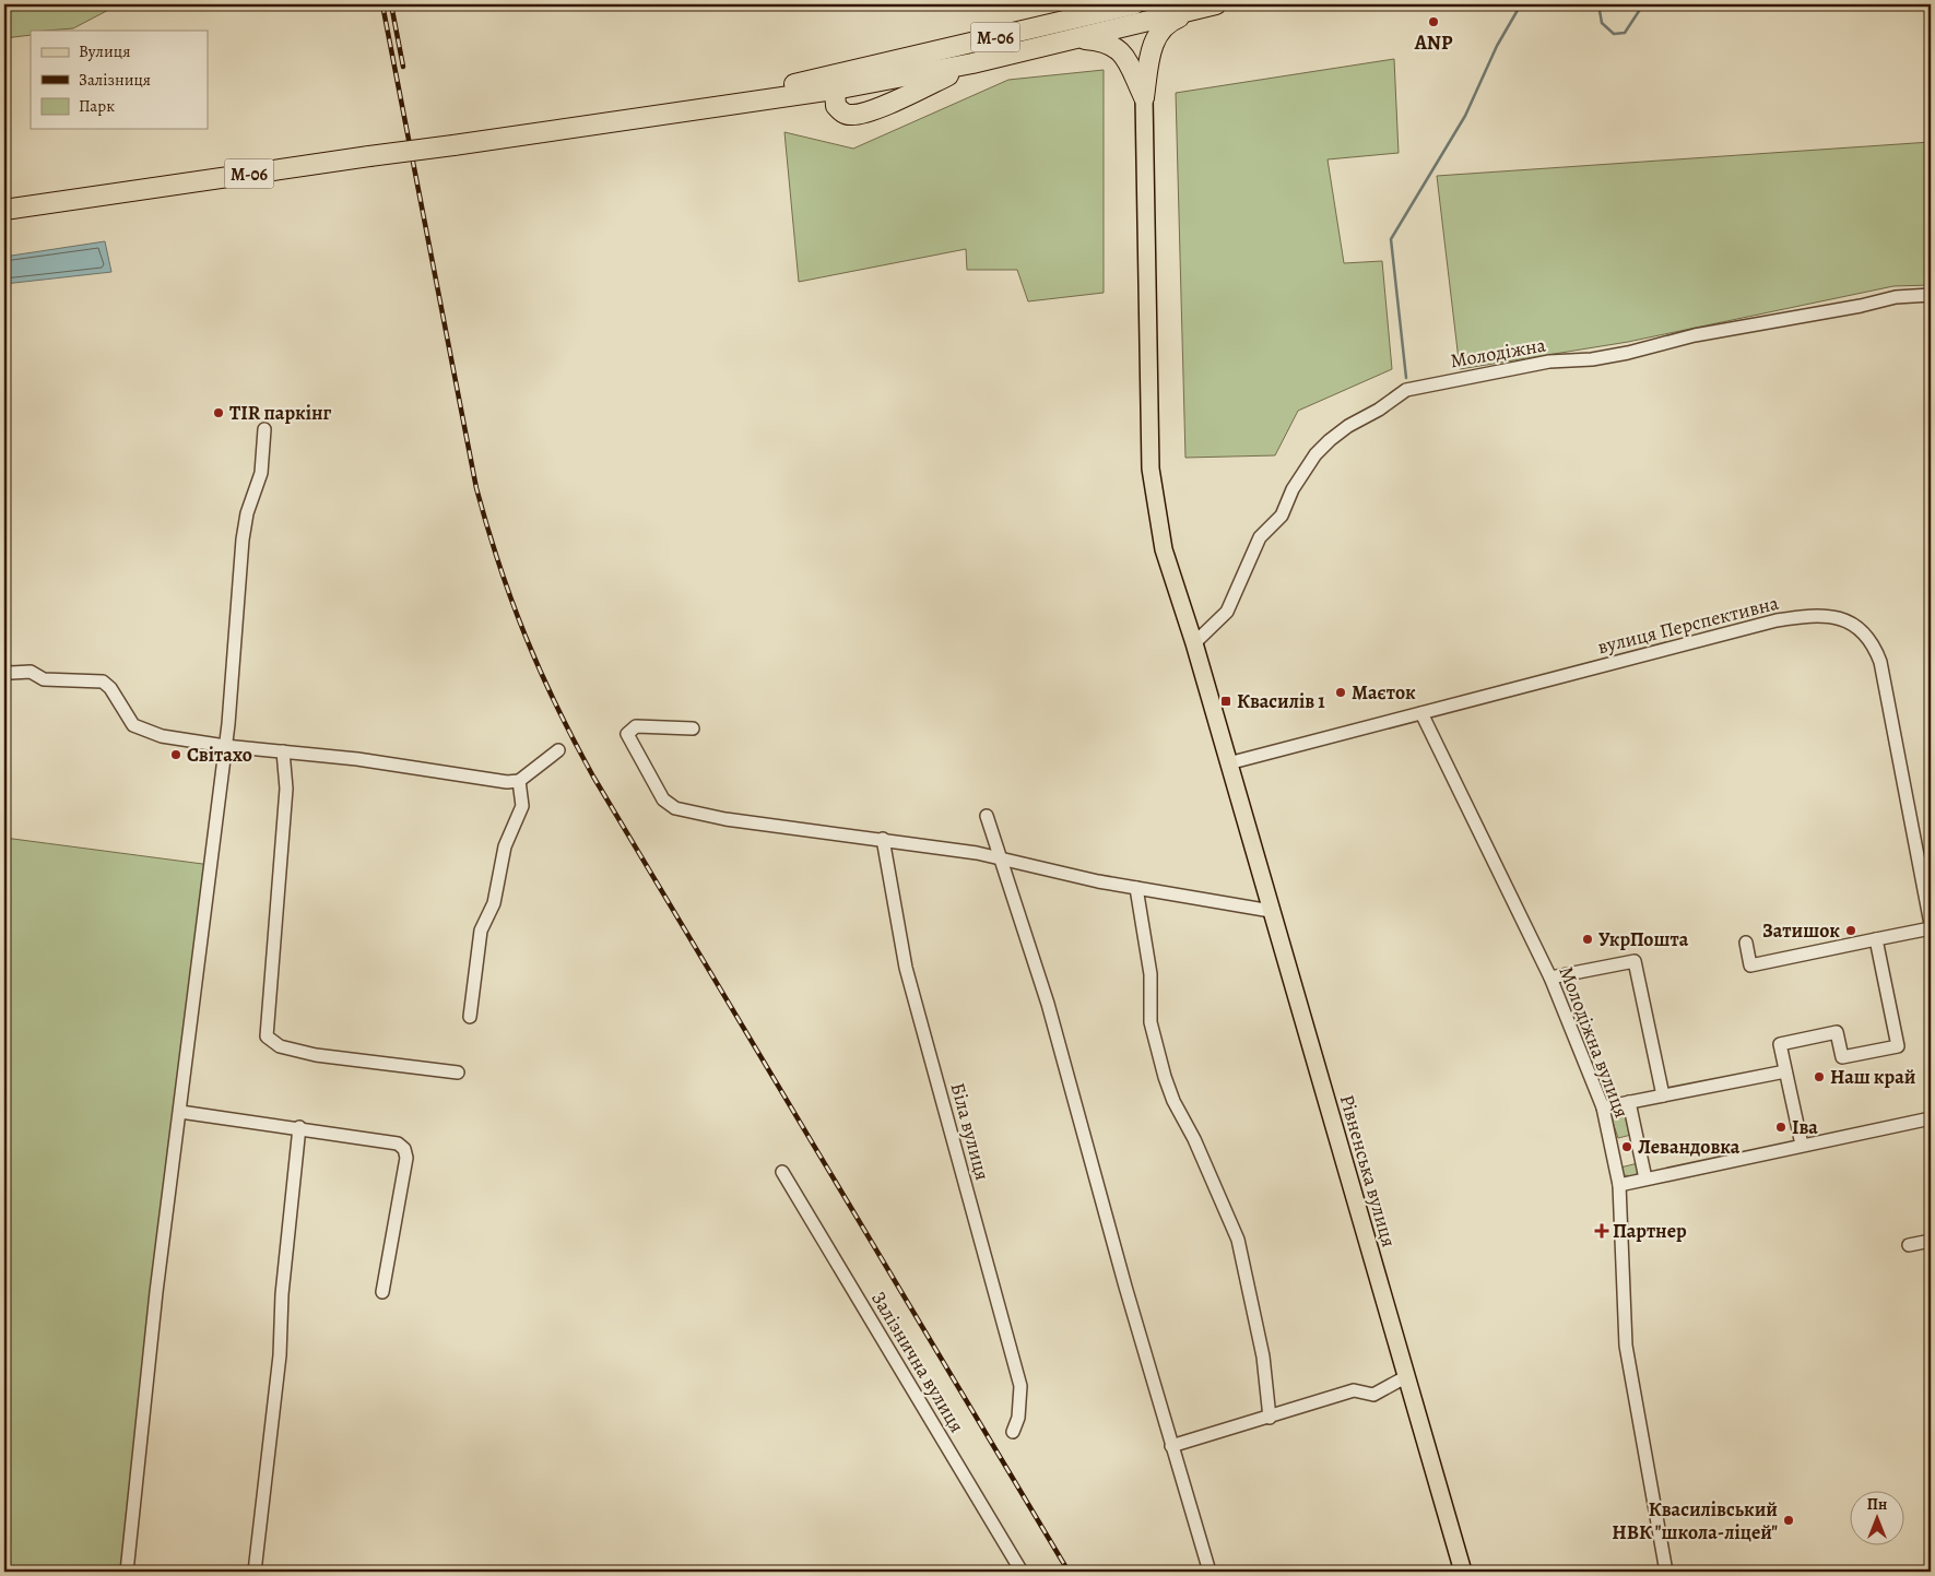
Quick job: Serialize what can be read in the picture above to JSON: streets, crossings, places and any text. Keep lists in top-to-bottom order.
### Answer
{
  "streets": {
    "highway": ["М-06"],
    "main road": ["Рівненська вулиця"],
    "street": [
      "Молодіжна",
      "вулиця Перспективна",
      "Молодіжна вулиця",
      "Біла вулиця",
      "Залізнична вулиця"
    ]
  },
  "crossings": [
    ["Молодіжна", "Рівненська вулиця"],
    ["вулиця Перспективна", "Молодіжна вулиця"],
    ["вулиця Перспективна", "Рівненська вулиця"]
  ],
  "places": {
    "other": [
      "ANP",
      "TIR паркінг",
      "Маєток",
      "Світахо",
      "Затишок",
      "УкрПошта",
      "Наш край",
      "Іва",
      "Левандовка",
      "Квасилівський НВК \"школа-ліцей\""
    ],
    "transit": ["Квасилів 1"],
    "health": ["Партнер"]
  },
  "legend": ["Вулиця", "Залізниця", "Парк"],
  "north": "top"
}
